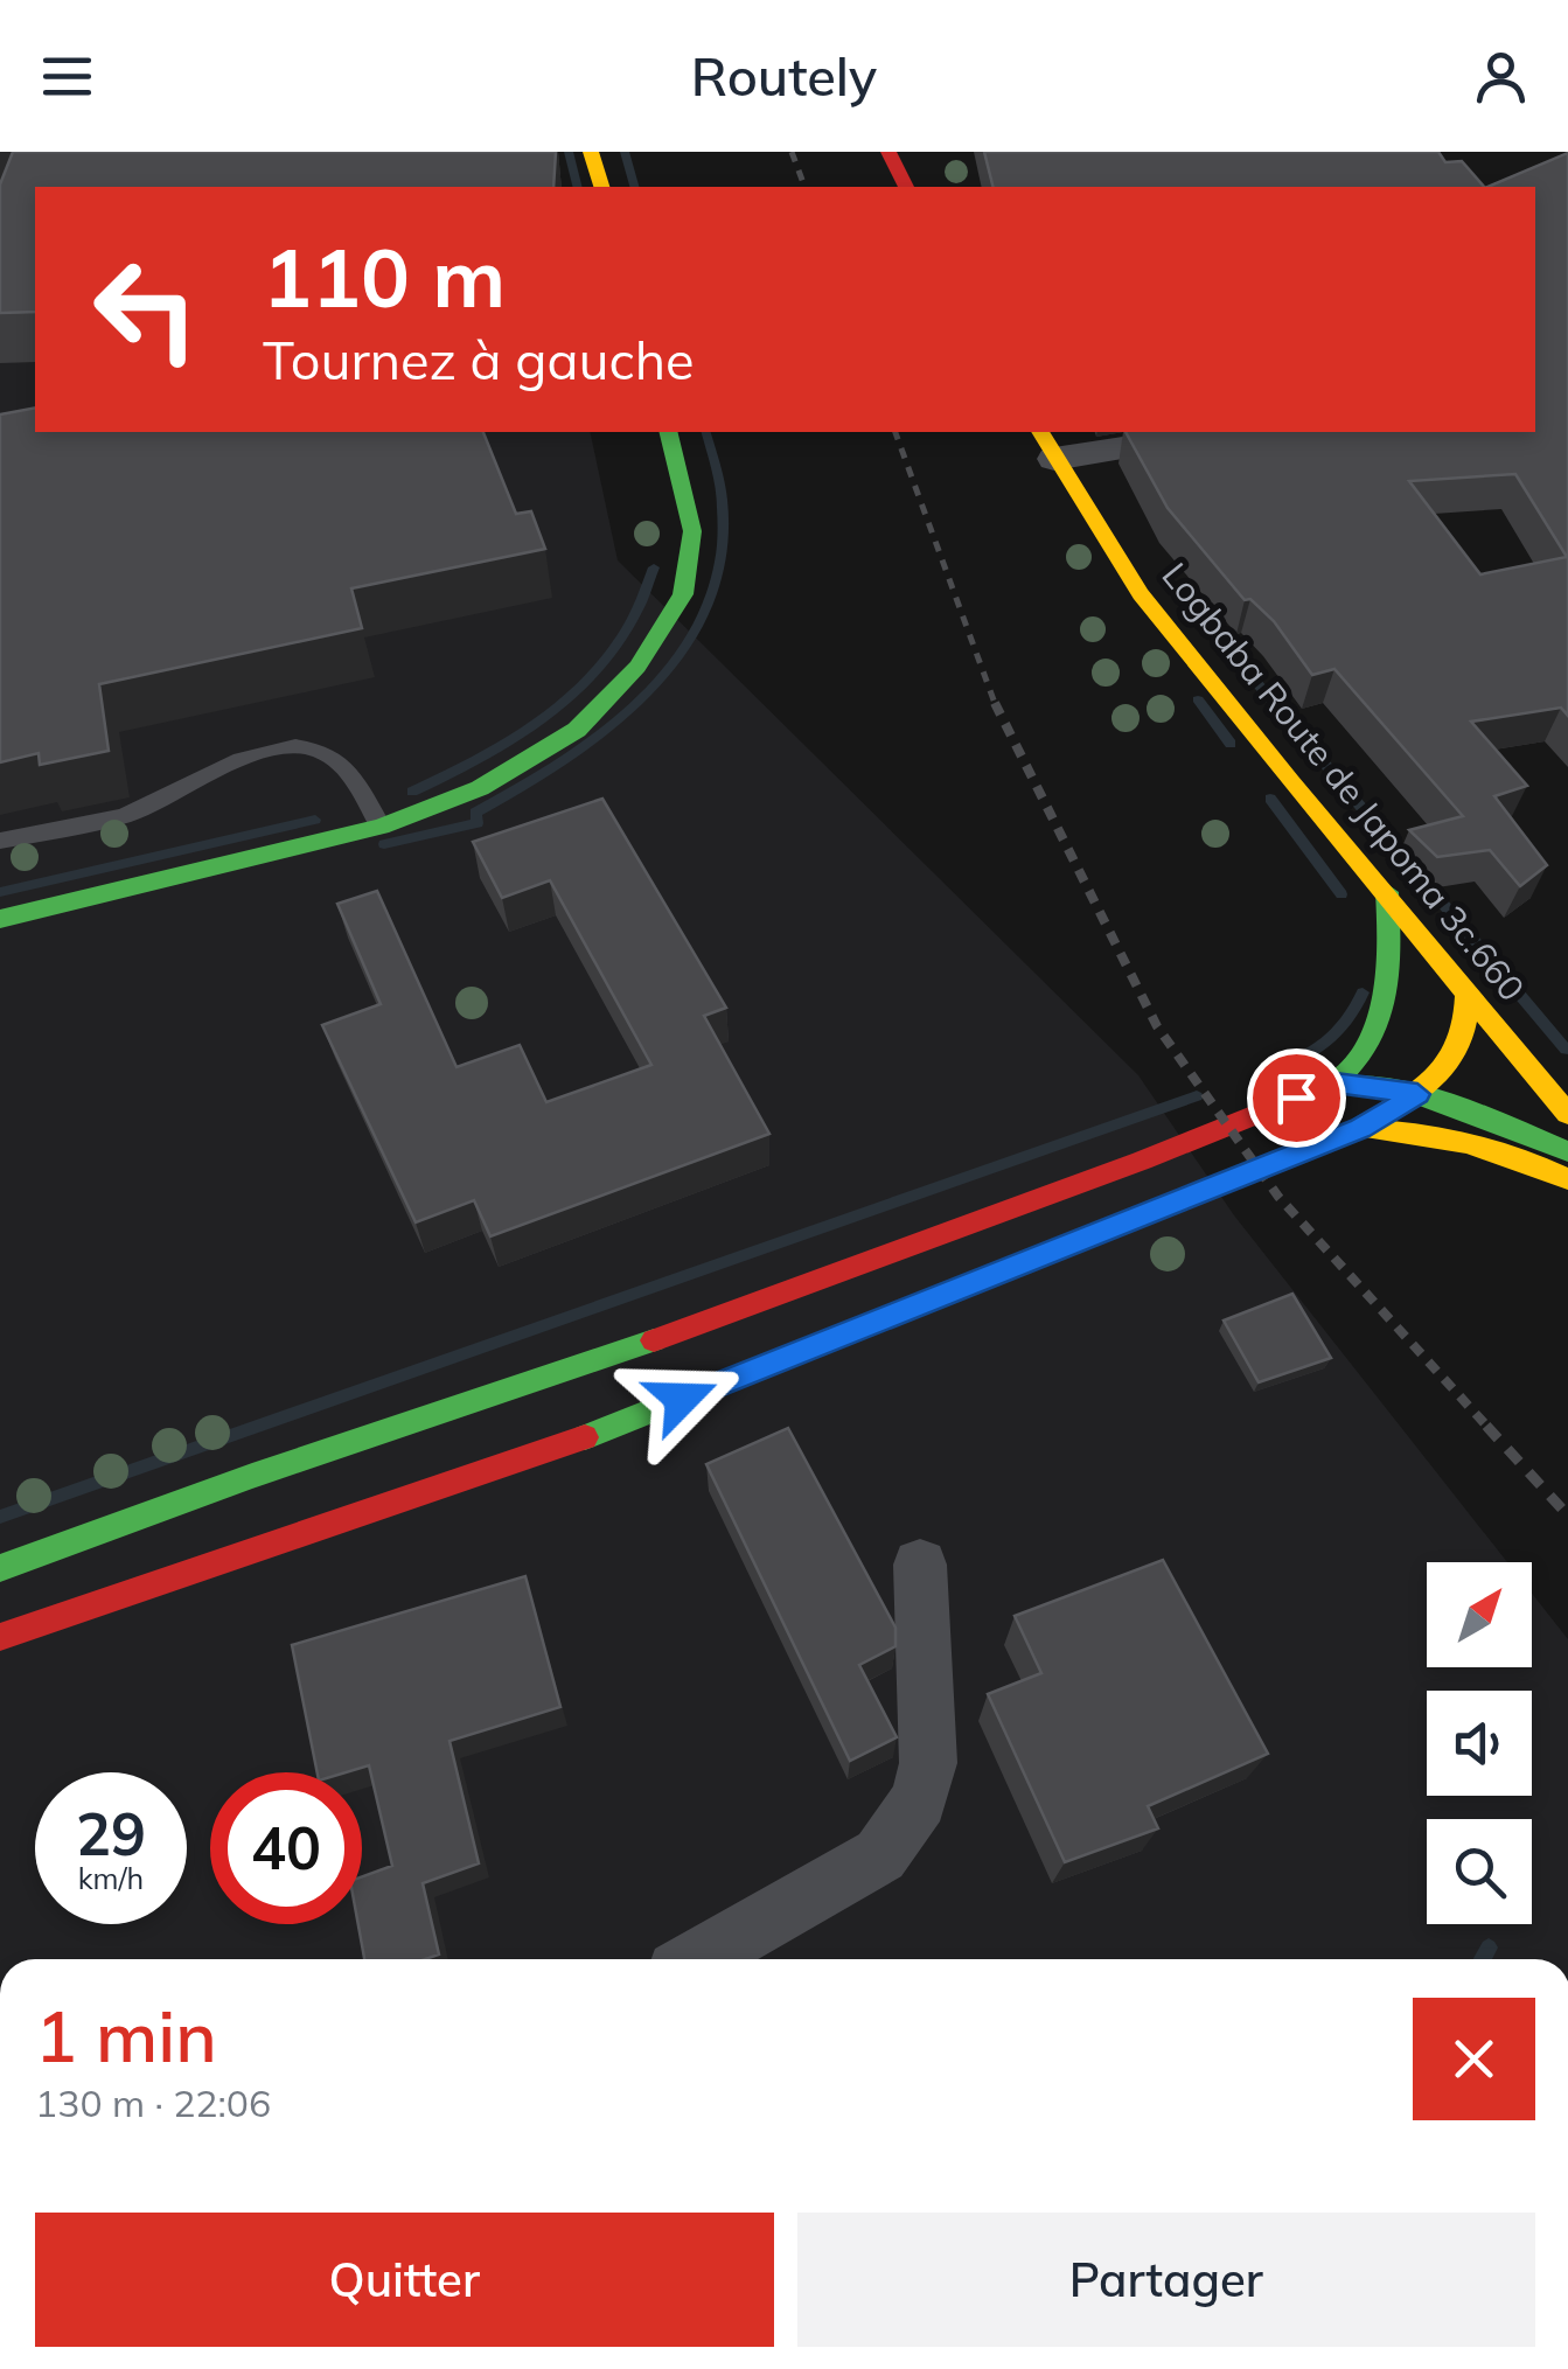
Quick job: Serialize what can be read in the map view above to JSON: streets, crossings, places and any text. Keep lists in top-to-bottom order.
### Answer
{
  "streets": {
    "street": ["Logbaba Route de Japoma 3c.660"]
  },
  "north": "top right",
  "page": {
    "header": "Routely",
    "turn": ["110 m", "Tournez à gauche"],
    "speed": "29 km/h",
    "limit": "40",
    "heading": ["1 min", "130 m · 22:06"],
    "buttons": ["Quitter", "Partager"]
  }
}
